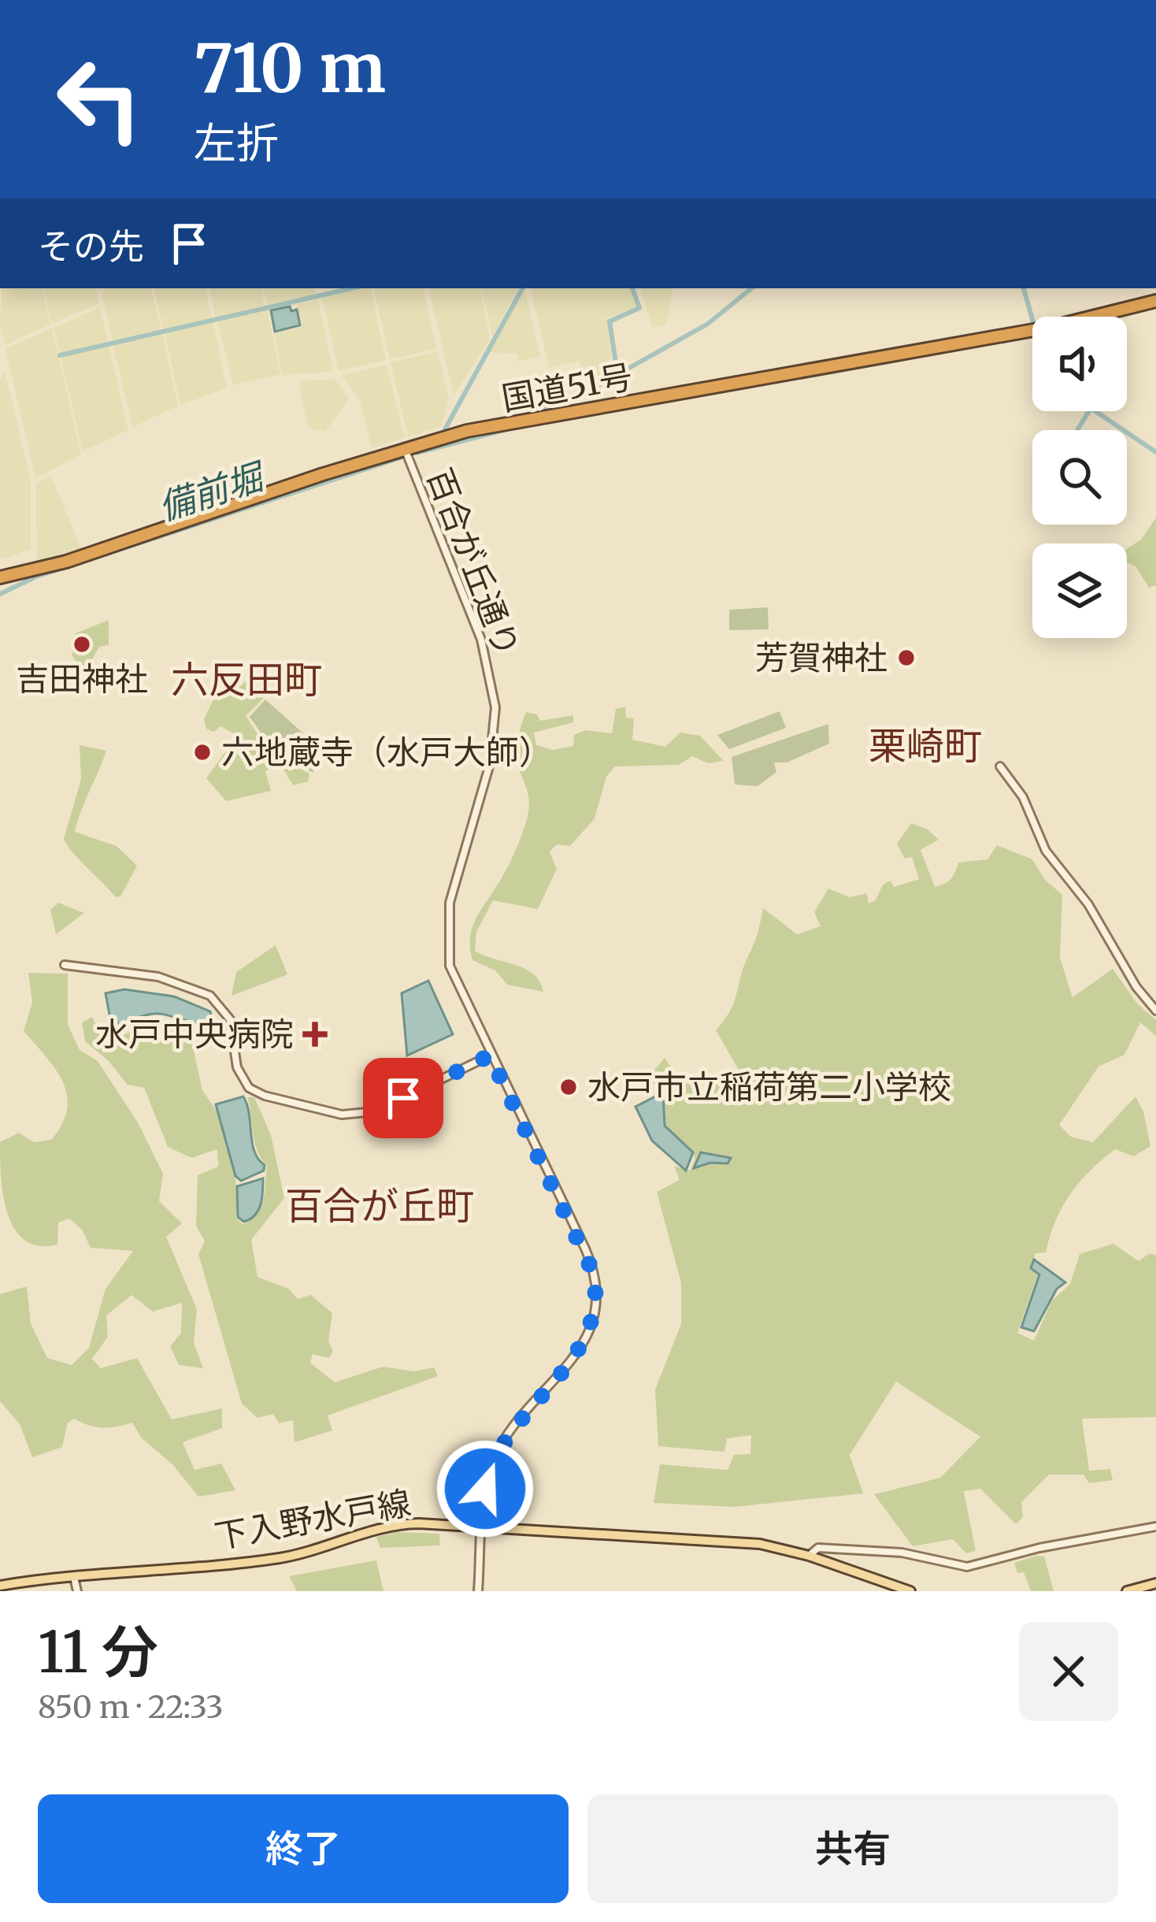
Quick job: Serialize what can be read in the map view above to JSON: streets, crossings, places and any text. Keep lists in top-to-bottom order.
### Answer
{
  "streets": {
    "highway": ["国道51号"],
    "main road": ["下入野水戸線"],
    "street": ["百合が丘通り"]
  },
  "crossings": [
    ["国道51号", "百合が丘通り"],
    ["百合が丘通り", "下入野水戸線"]
  ],
  "districts": ["六反田町", "栗崎町", "百合が丘町"],
  "water": ["備前堀"],
  "places": {
    "other": [
      "吉田神社",
      "芳賀神社",
      "六地蔵寺（水戸大師）",
      "水戸市立稲荷第二小学校"
    ],
    "health": ["水戸中央病院"]
  },
  "page": {
    "turn": ["710 m", "左折"],
    "then": "その先",
    "heading": ["11 分", "850 m · 22:33"],
    "buttons": ["終了", "共有"]
  }
}
